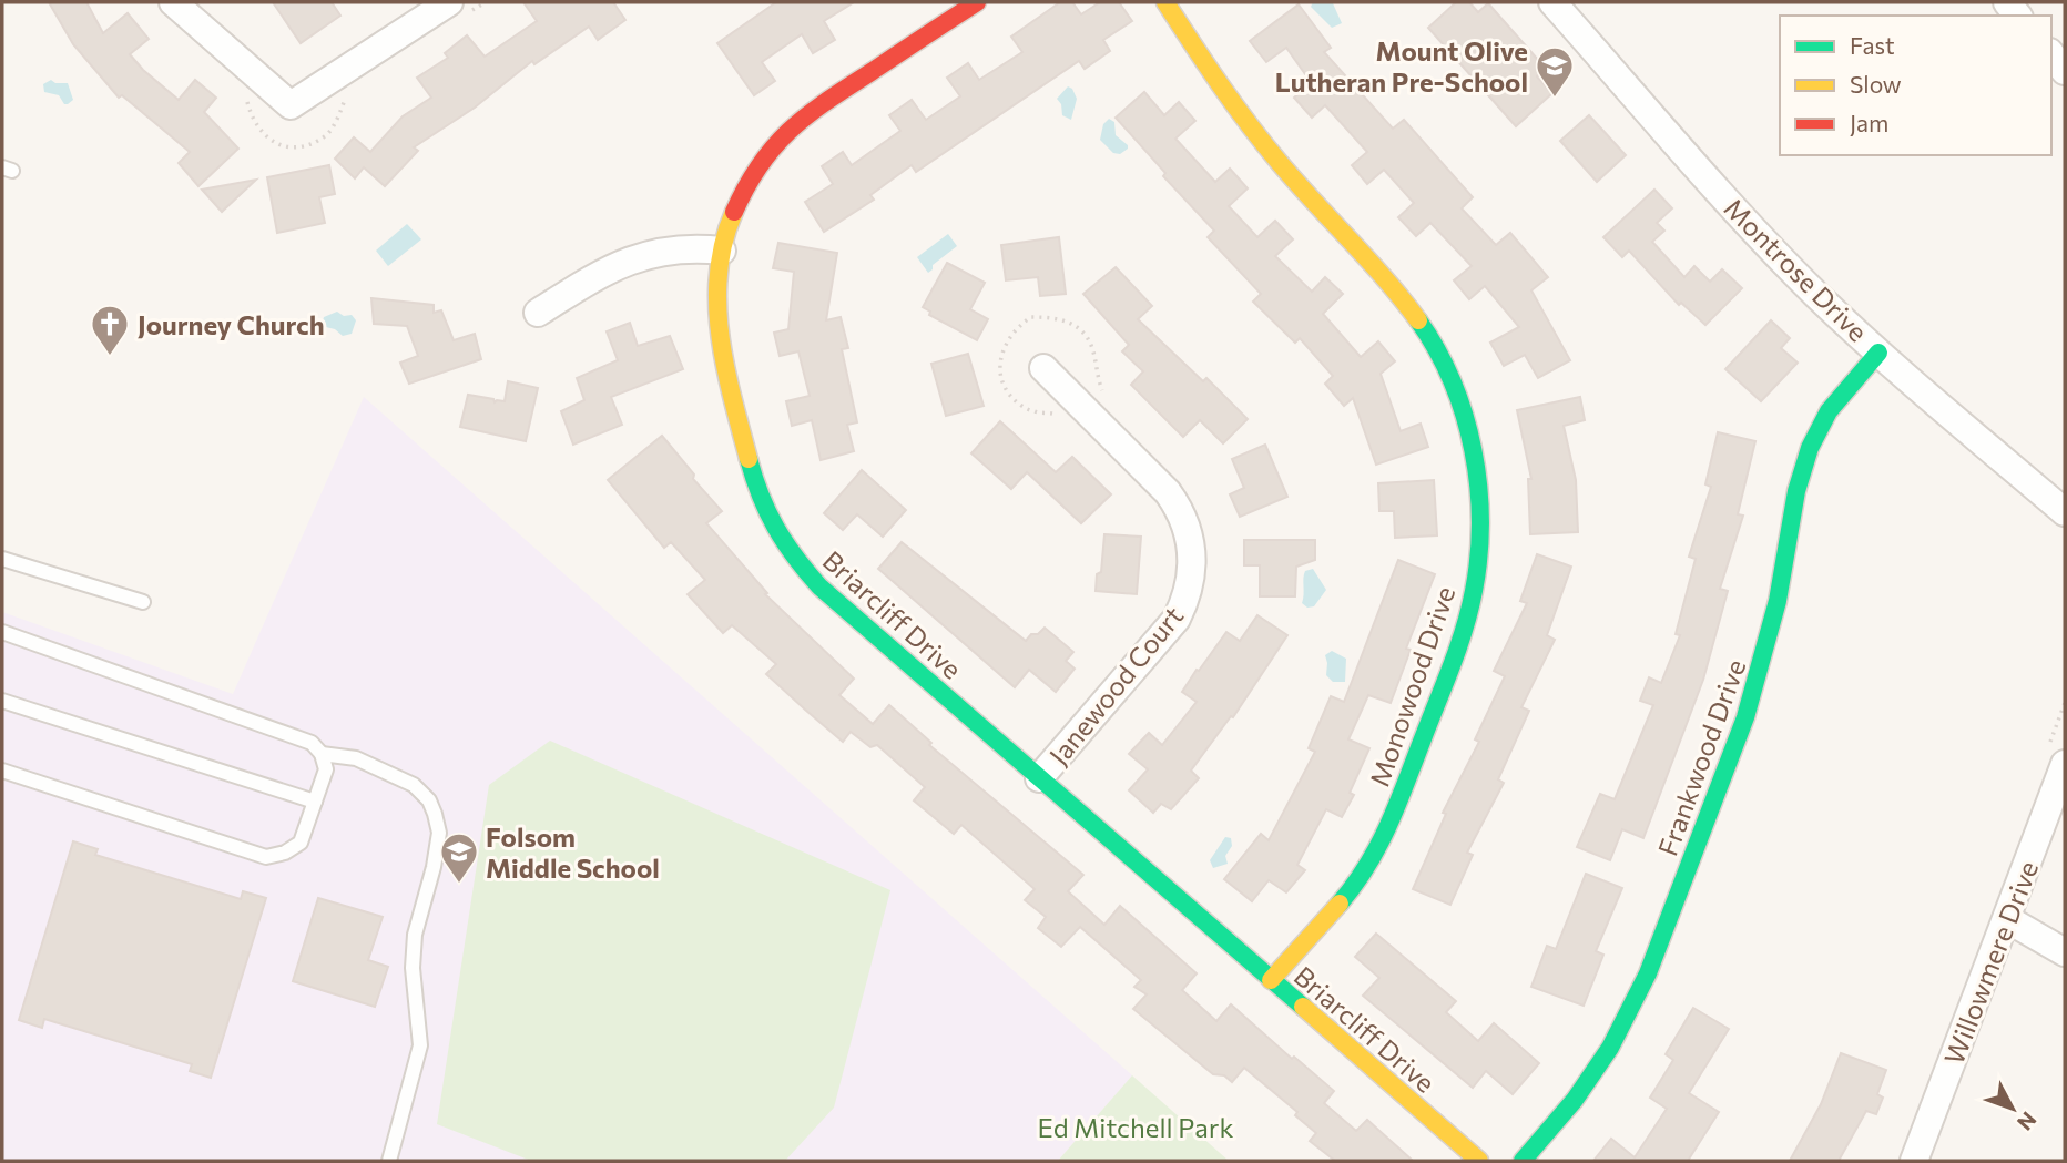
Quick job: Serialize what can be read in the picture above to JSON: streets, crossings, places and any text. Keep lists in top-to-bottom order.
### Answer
{
  "streets": {
    "street": [
      "Montrose Drive",
      "Briarcliff Drive",
      "Janewood Court",
      "Monowood Drive",
      "Frankwood Drive",
      "Willowmere Drive"
    ]
  },
  "crossings": [
    ["Montrose Drive", "Frankwood Drive"],
    ["Briarcliff Drive", "Janewood Court"],
    ["Briarcliff Drive", "Monowood Drive"]
  ],
  "parks": ["Ed Mitchell Park"],
  "places": {
    "school or university": ["Mount Olive Lutheran Pre-School", "Folsom Middle School"],
    "church": ["Journey Church"]
  },
  "legend": ["Fast", "Slow", "Jam"],
  "north": "bottom right"
}
